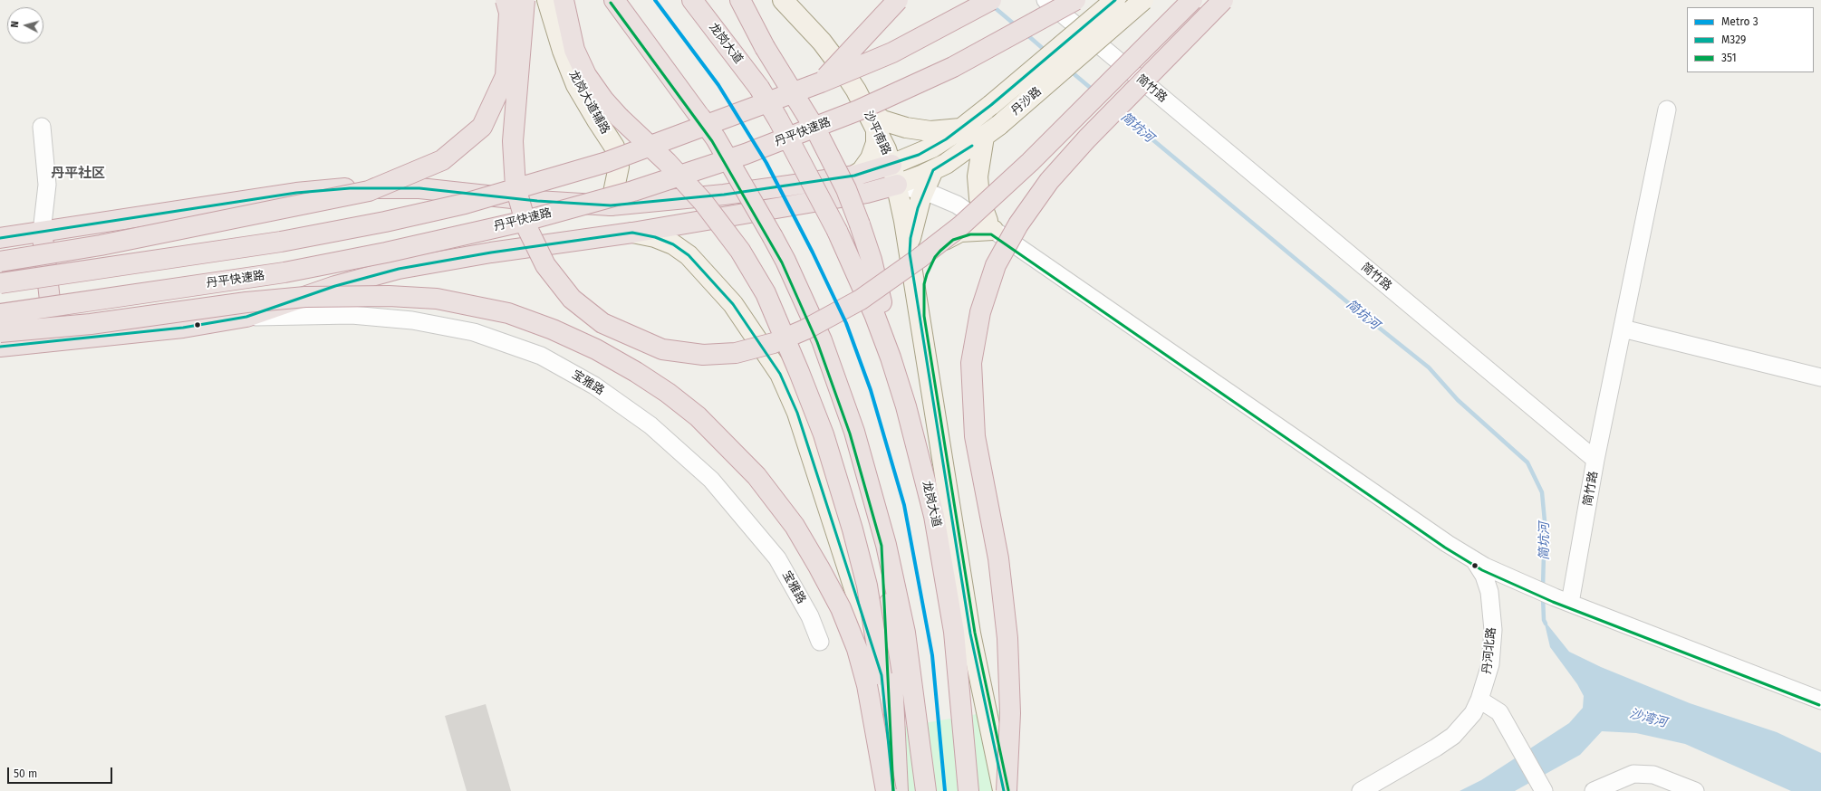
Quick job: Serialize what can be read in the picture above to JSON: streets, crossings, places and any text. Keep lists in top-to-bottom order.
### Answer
{
  "streets": {
    "highway": ["龙岗大道", "丹平快速路"],
    "main road": ["丹沙路", "龙岗大道辅路", "沙平南路"],
    "street": ["简竹路", "宝雅路", "丹河北路"]
  },
  "crossings": [
    ["丹沙路", "沙平南路"]
  ],
  "districts": ["丹平社区"],
  "water": ["简坑河", "沙湾河"],
  "lines": ["metro line 3", "transit line M329", "transit line 351"],
  "legend": ["Metro 3", "M329", "351"],
  "scale_bar": "50 m",
  "north": "left"
}
